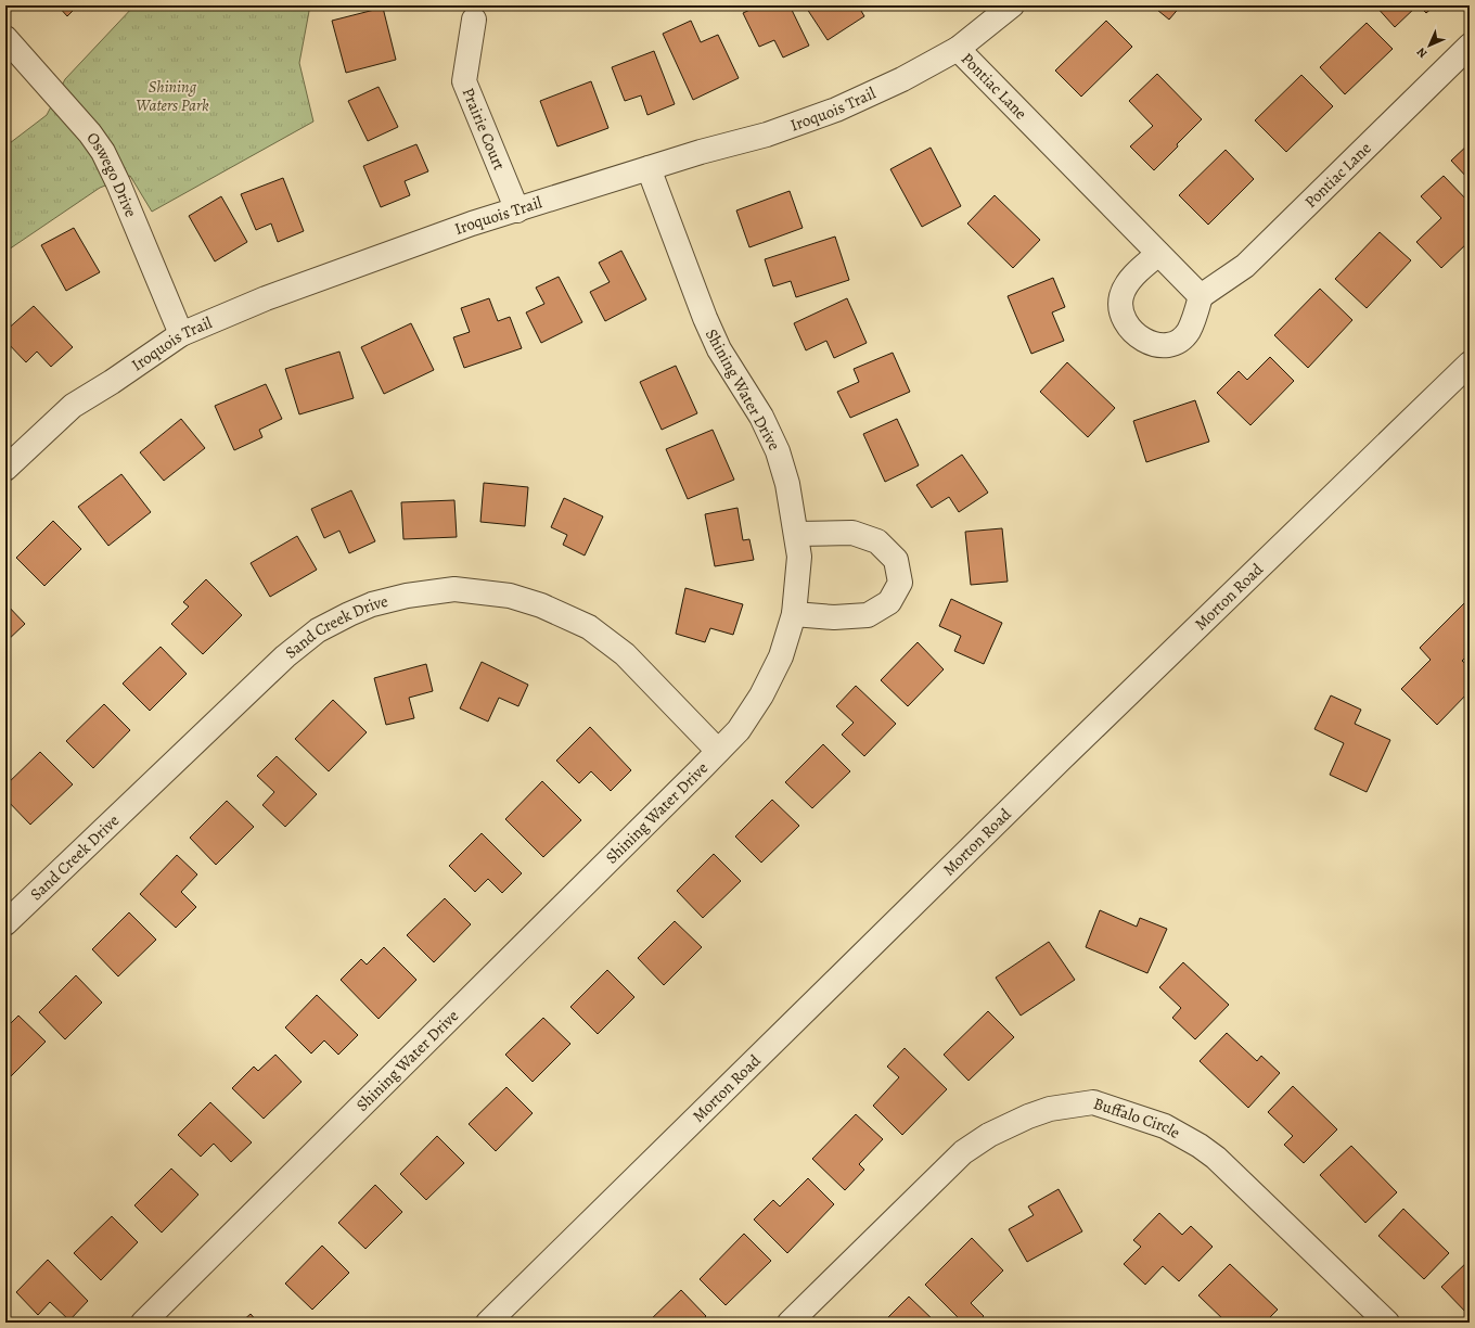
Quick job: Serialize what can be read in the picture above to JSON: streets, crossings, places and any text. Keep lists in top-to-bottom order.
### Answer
{
  "streets": {
    "street": [
      "Pontiac Lane",
      "Iroquois Trail",
      "Prairie Court",
      "Oswego Drive",
      "Shining Water Drive",
      "Morton Road",
      "Sand Creek Drive",
      "Buffalo Circle"
    ]
  },
  "crossings": [
    ["Pontiac Lane", "Iroquois Trail"],
    ["Iroquois Trail", "Prairie Court"],
    ["Iroquois Trail", "Oswego Drive"],
    ["Iroquois Trail", "Shining Water Drive"],
    ["Shining Water Drive", "Sand Creek Drive"]
  ],
  "parks": ["Shining Waters Park"],
  "north": "bottom left"
}
